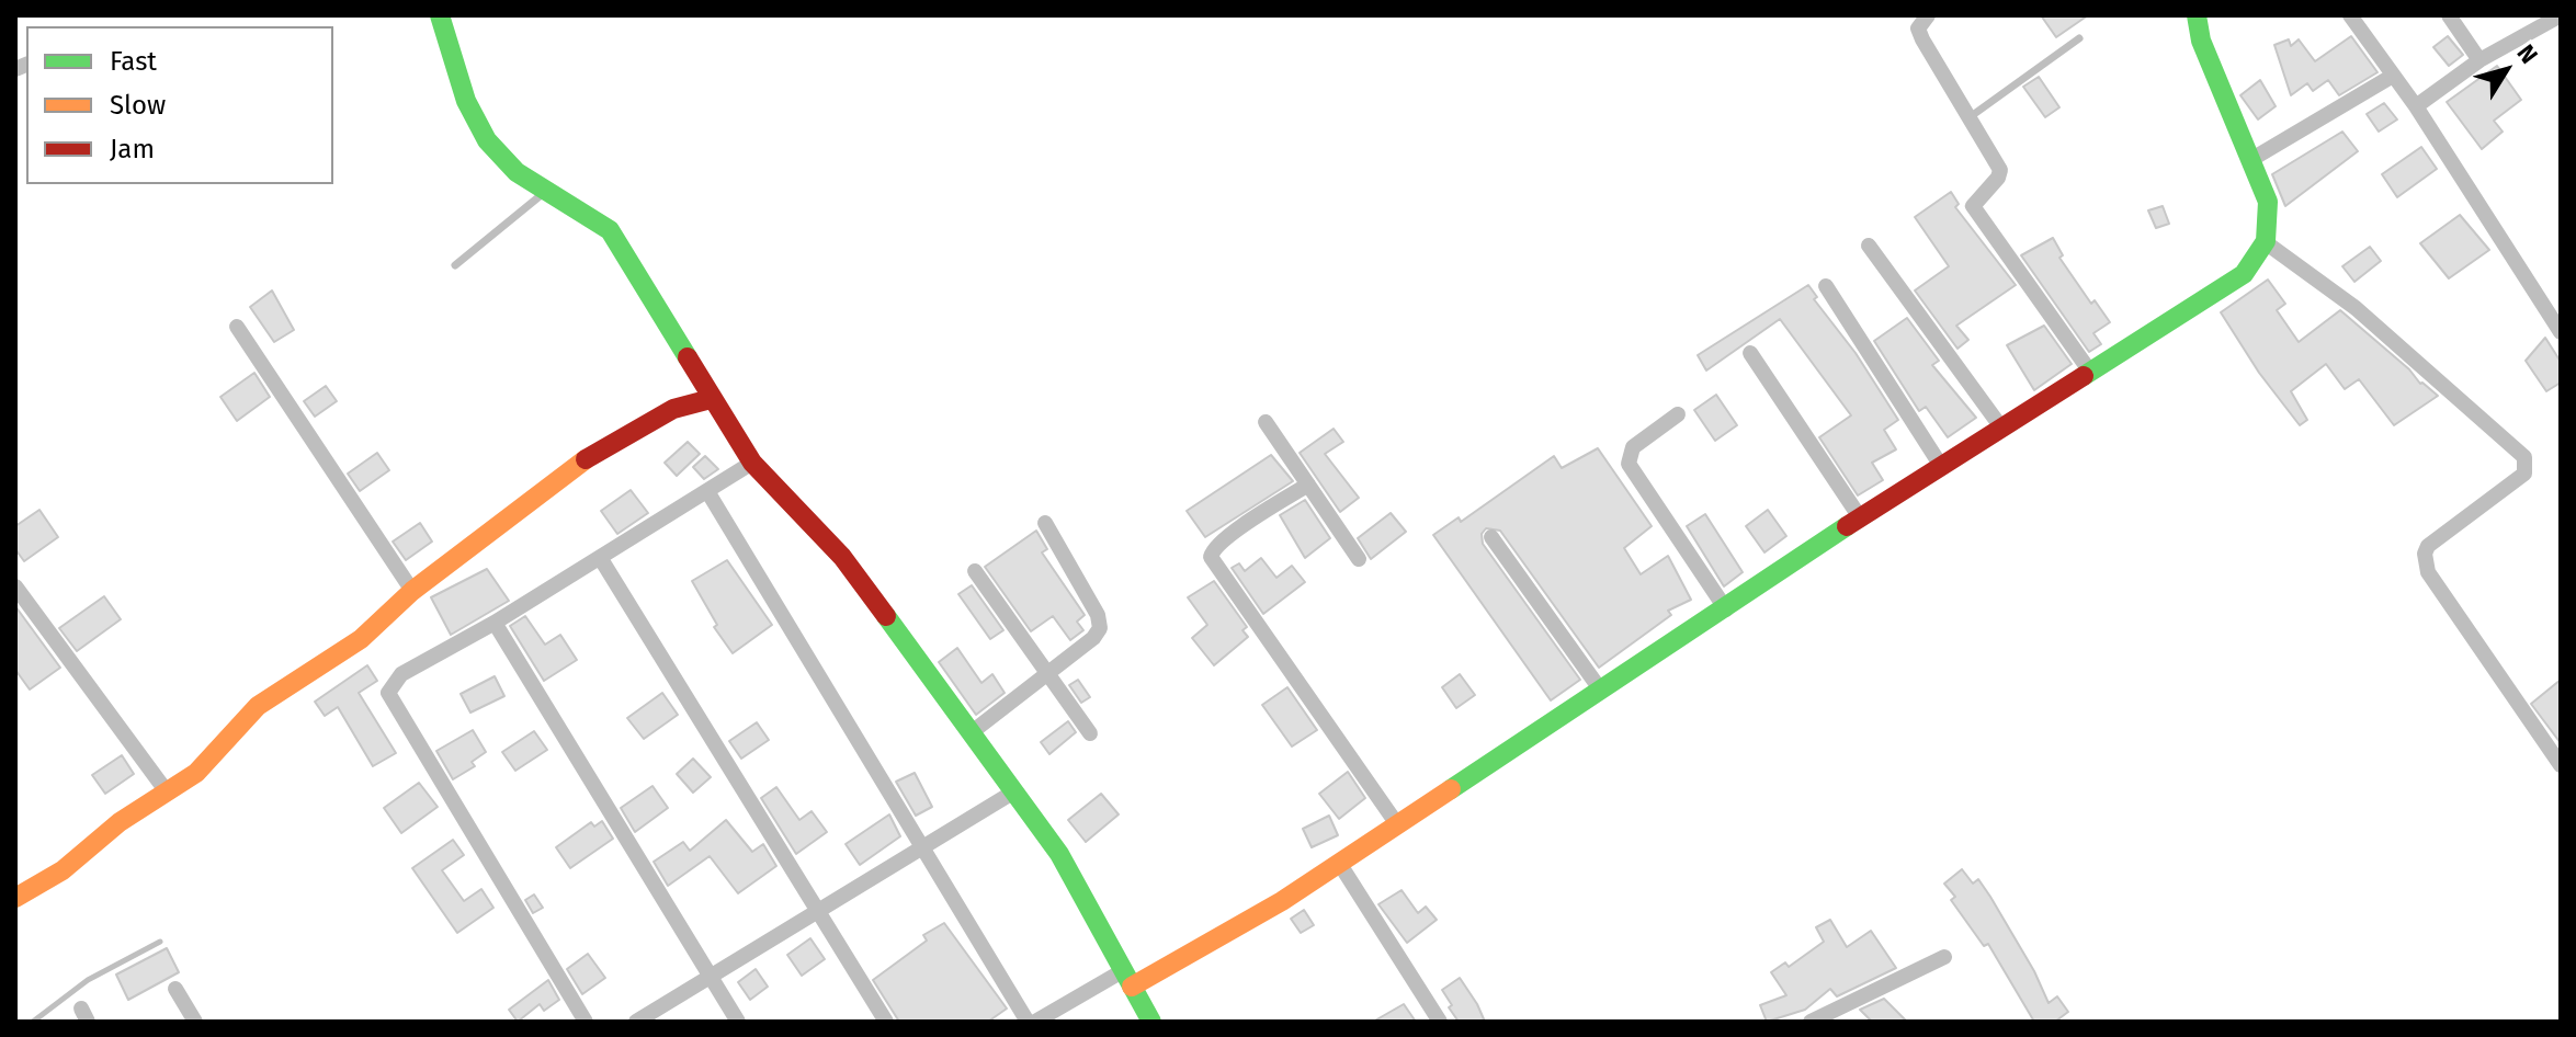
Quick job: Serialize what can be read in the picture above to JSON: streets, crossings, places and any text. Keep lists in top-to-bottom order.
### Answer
{
  "legend": ["Fast", "Slow", "Jam"],
  "north": "top right"
}
